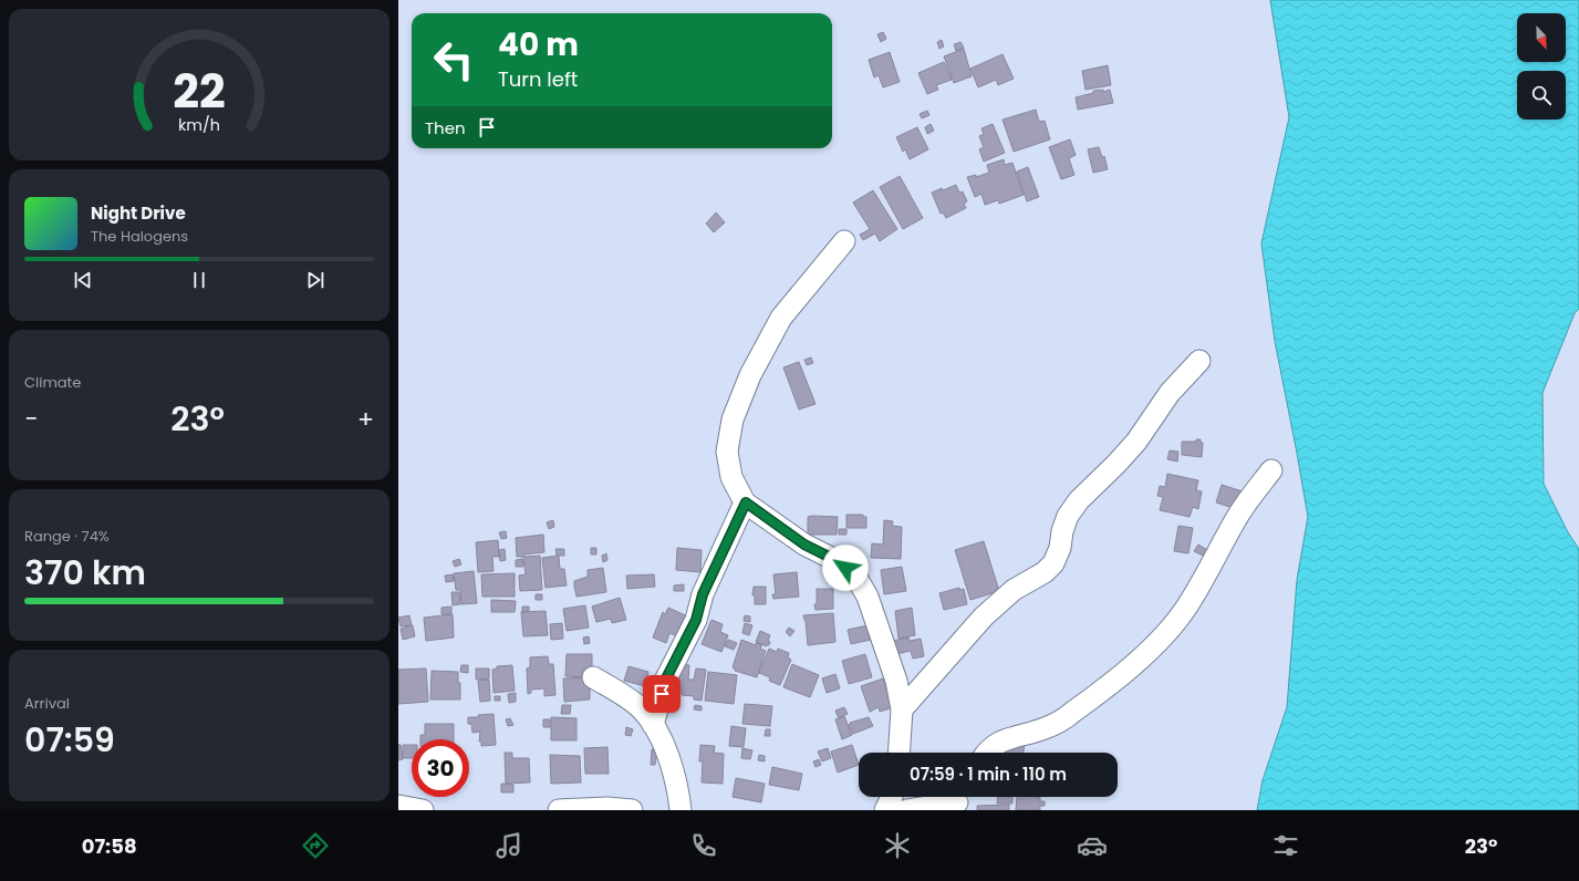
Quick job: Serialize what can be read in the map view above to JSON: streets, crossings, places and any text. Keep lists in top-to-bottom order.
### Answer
{
  "north": "bottom right",
  "page": {
    "turn": ["40 m", "Turn left"],
    "then": "Then",
    "song": ["Night Drive", "The Halogens"],
    "tile": [
      "Climate",
      ["Range · 74%", "370 km"],
      ["Arrival", "07:59"]
    ],
    "heat": ["−", "23°", "+"],
    "limit": "30",
    "trip": "07:59 · 1 min · 110 m",
    "tabs": ["07:58", "23°"],
    "gauge": ["22", "km/h"]
  }
}
